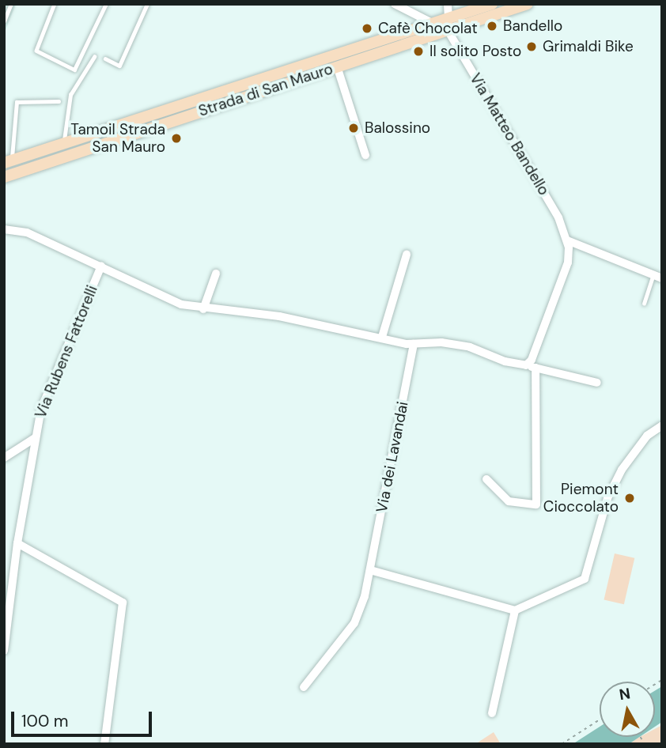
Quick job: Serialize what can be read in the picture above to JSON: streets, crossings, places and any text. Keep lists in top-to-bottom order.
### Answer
{
  "streets": {
    "main road": ["Strada di San Mauro"],
    "street": ["Via Matteo Bandello", "Via Rubens Fattorelli", "Via dei Lavandai"]
  },
  "crossings": [
    ["Strada di San Mauro", "Via Matteo Bandello"]
  ],
  "places": [
    "Bandello",
    "Cafè Chocolat",
    "Grimaldi Bike",
    "Il solito Posto",
    "Balossino",
    "Tamoil Strada San Mauro",
    "Piemont Cioccolato"
  ],
  "scale_bar": "100 m",
  "north": "top"
}
